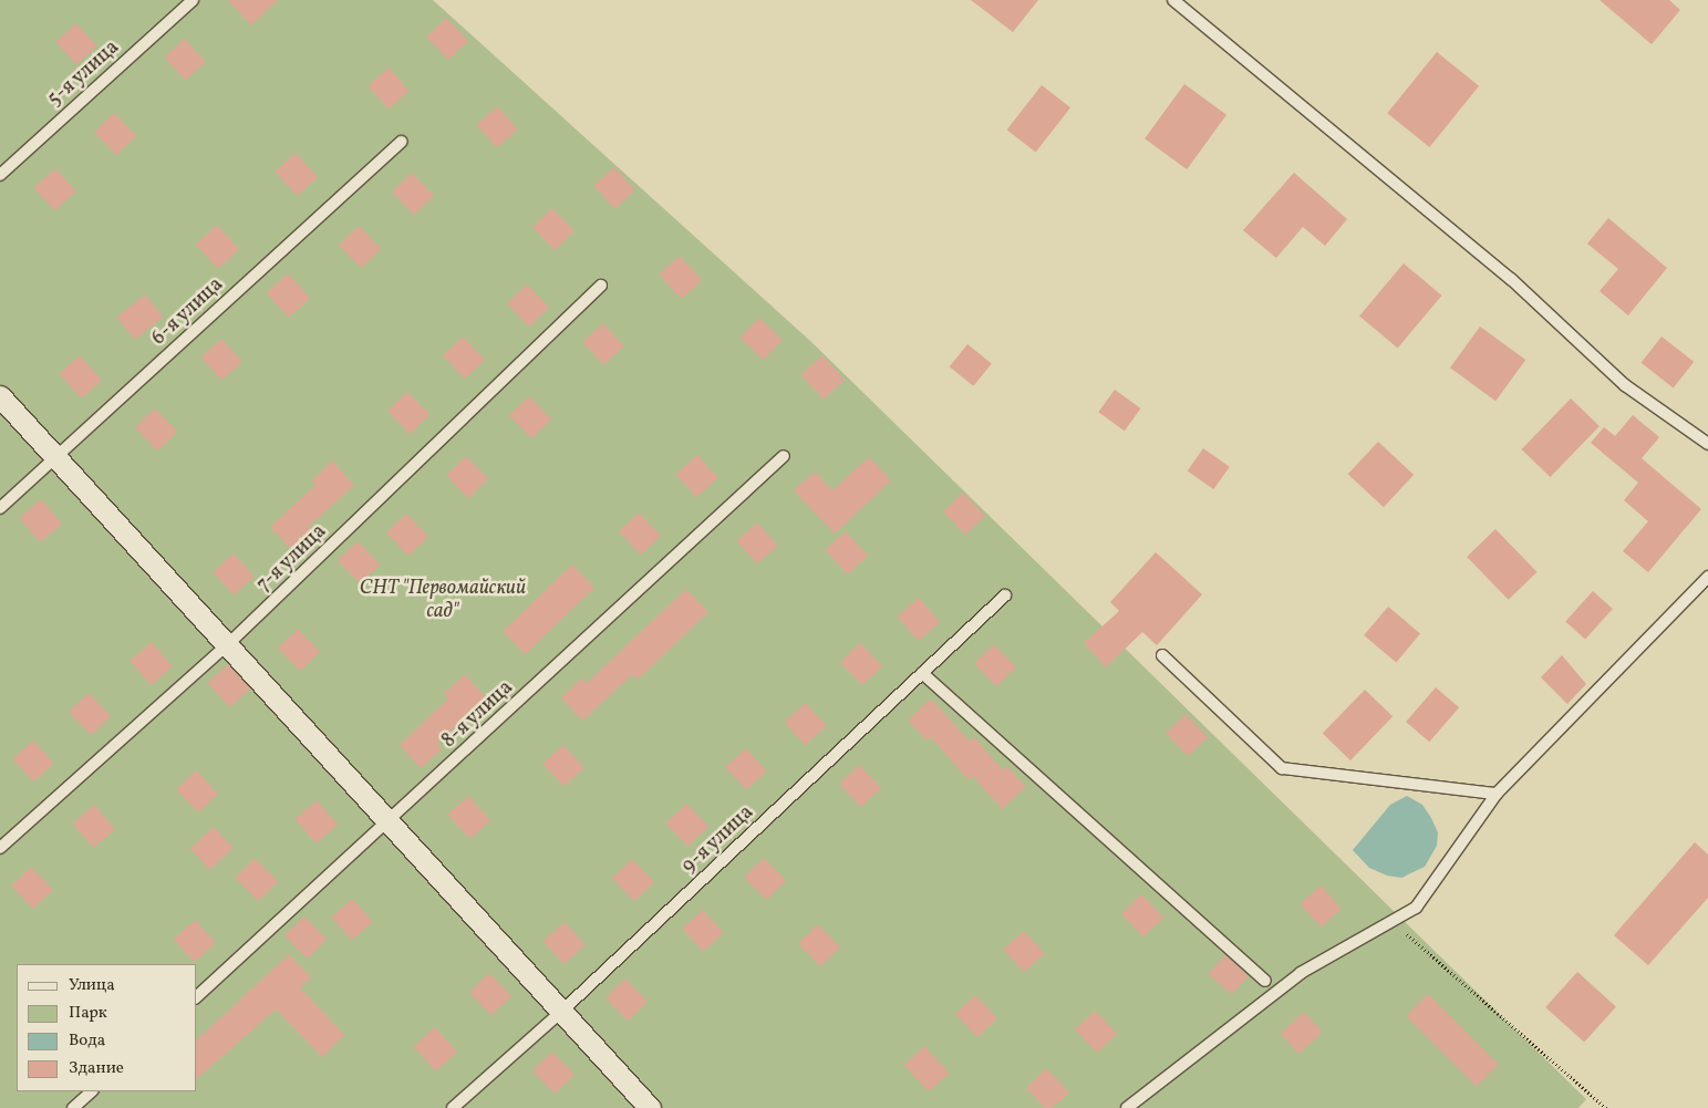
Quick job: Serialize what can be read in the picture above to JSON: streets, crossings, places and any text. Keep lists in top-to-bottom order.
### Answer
{
  "streets": {
    "lane": [
      "5-я улица",
      "6-я улица",
      "7-я улица",
      "8-я улица",
      "9-я улица"
    ]
  },
  "parks": ["СНТ \"Первомайский сад\""],
  "legend": [
    "Улица",
    "Парк",
    "Вода",
    "Здание"
  ]
}
